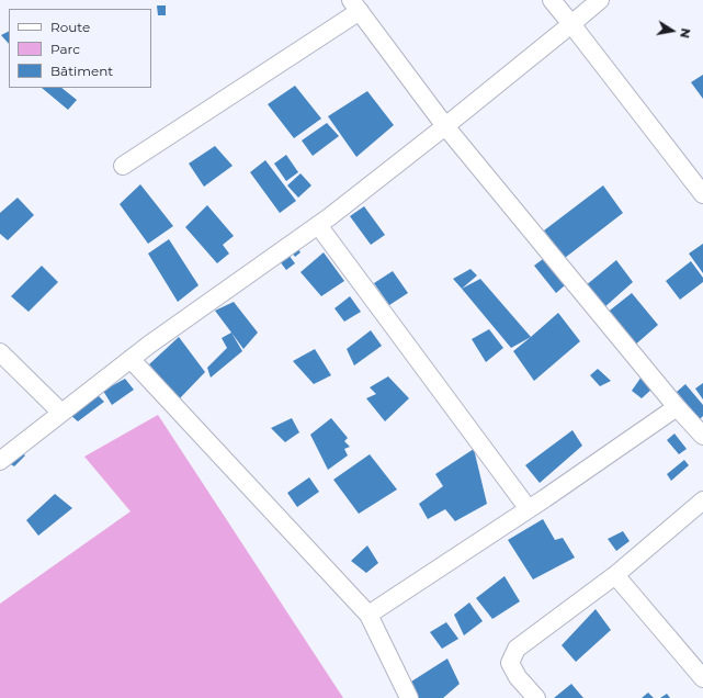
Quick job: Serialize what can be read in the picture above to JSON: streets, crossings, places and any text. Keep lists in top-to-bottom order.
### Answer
{
  "legend": ["Route", "Parc", "Bâtiment"],
  "north": "right"
}
